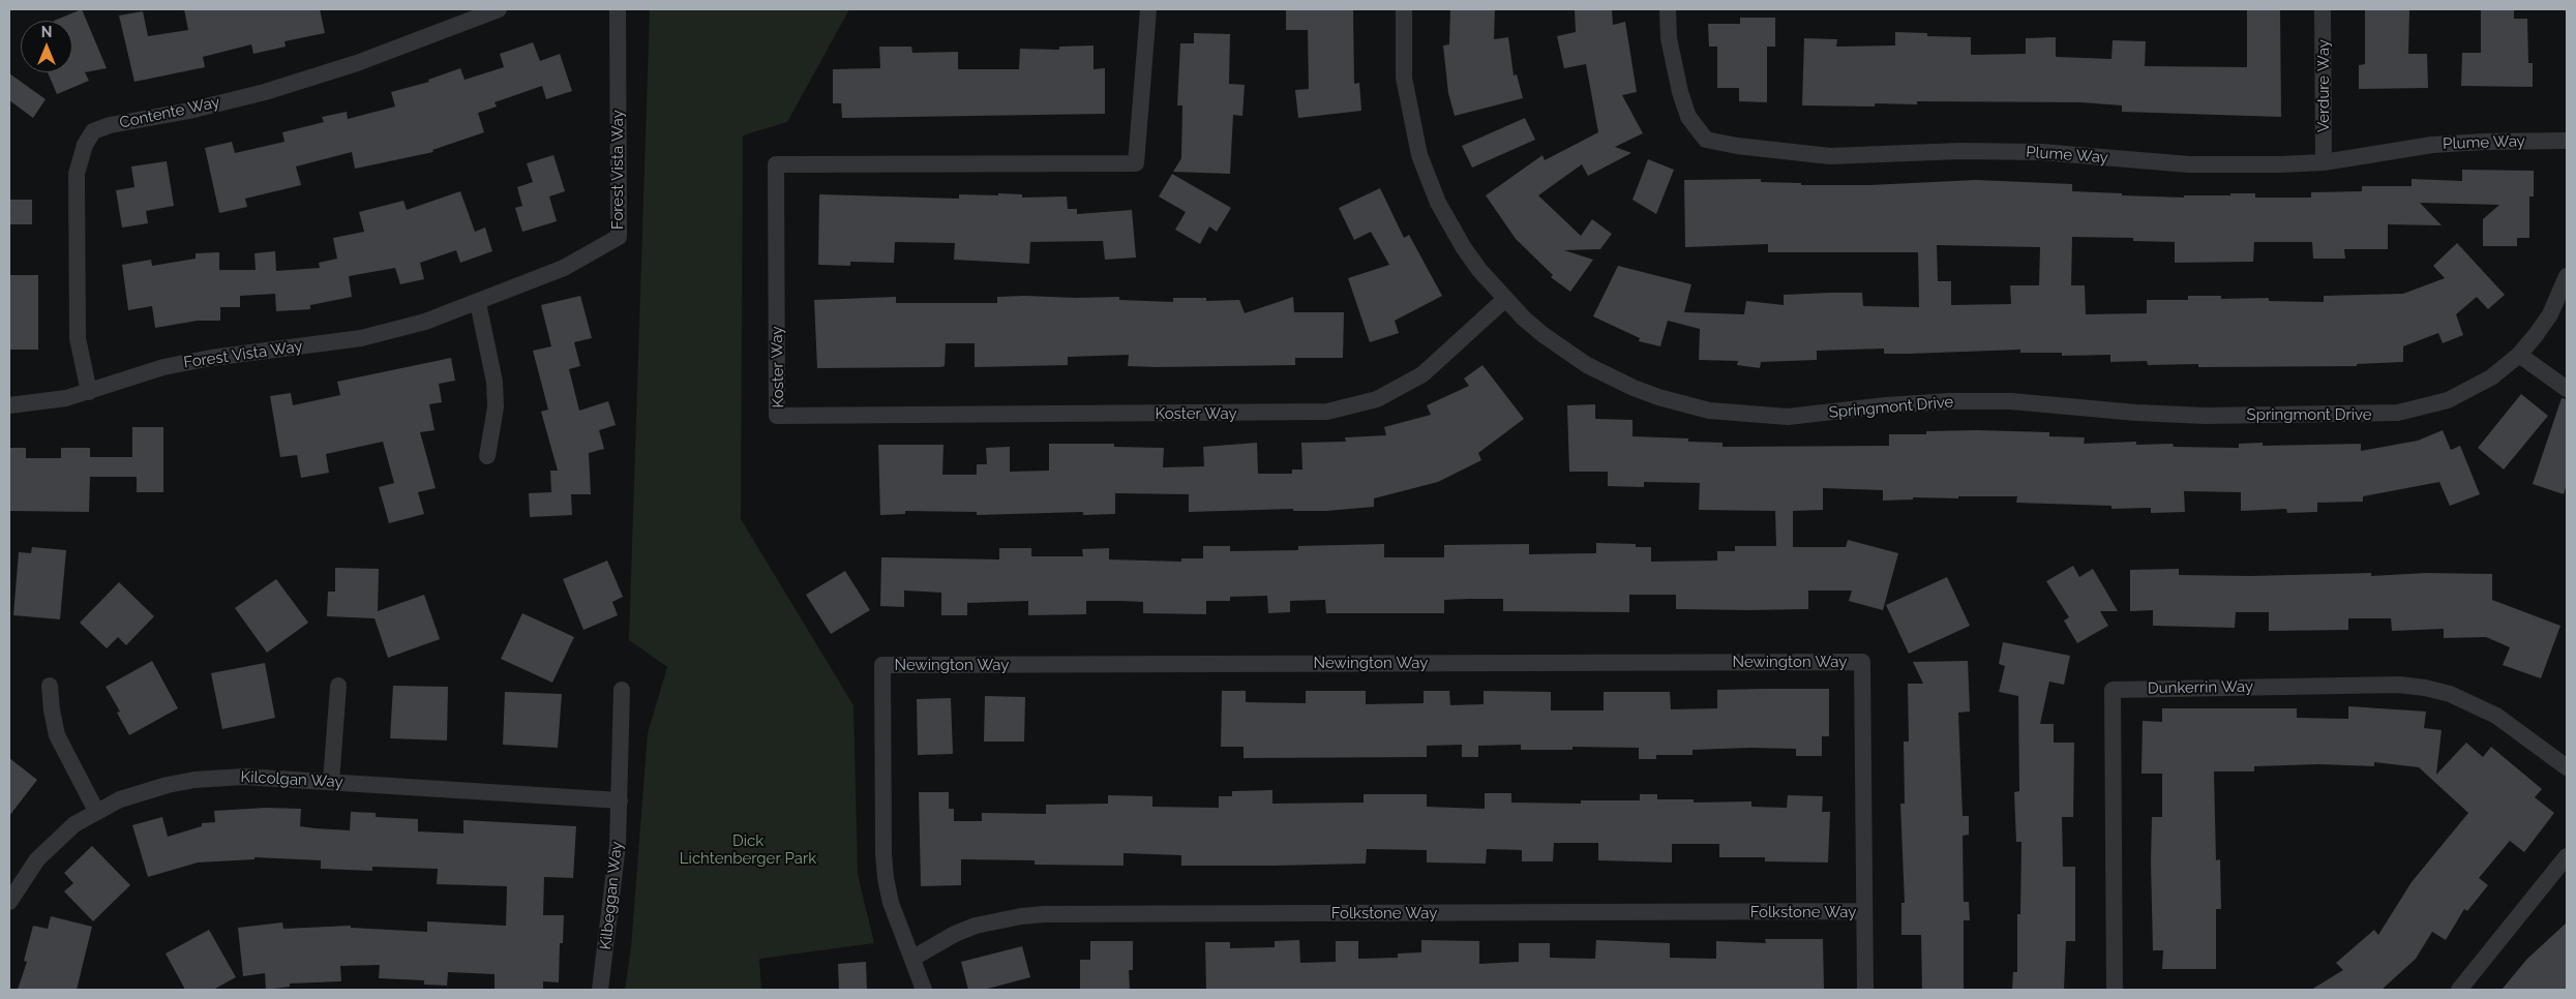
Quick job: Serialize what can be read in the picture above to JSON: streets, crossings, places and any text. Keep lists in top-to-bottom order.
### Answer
{
  "streets": {
    "street": [
      "Verdure Way",
      "Contente Way",
      "Plume Way",
      "Forest Vista Way",
      "Koster Way",
      "Springmont Drive",
      "Newington Way",
      "Dunkerrin Way",
      "Kilcolgan Way",
      "Kilbeggan Way",
      "Folkstone Way"
    ]
  },
  "crossings": [
    ["Verdure Way", "Plume Way"],
    ["Contente Way", "Forest Vista Way"],
    ["Koster Way", "Springmont Drive"],
    ["Newington Way", "Folkstone Way"],
    ["Kilcolgan Way", "Kilbeggan Way"]
  ],
  "parks": ["Dick Lichtenberger Park"],
  "north": "top"
}
